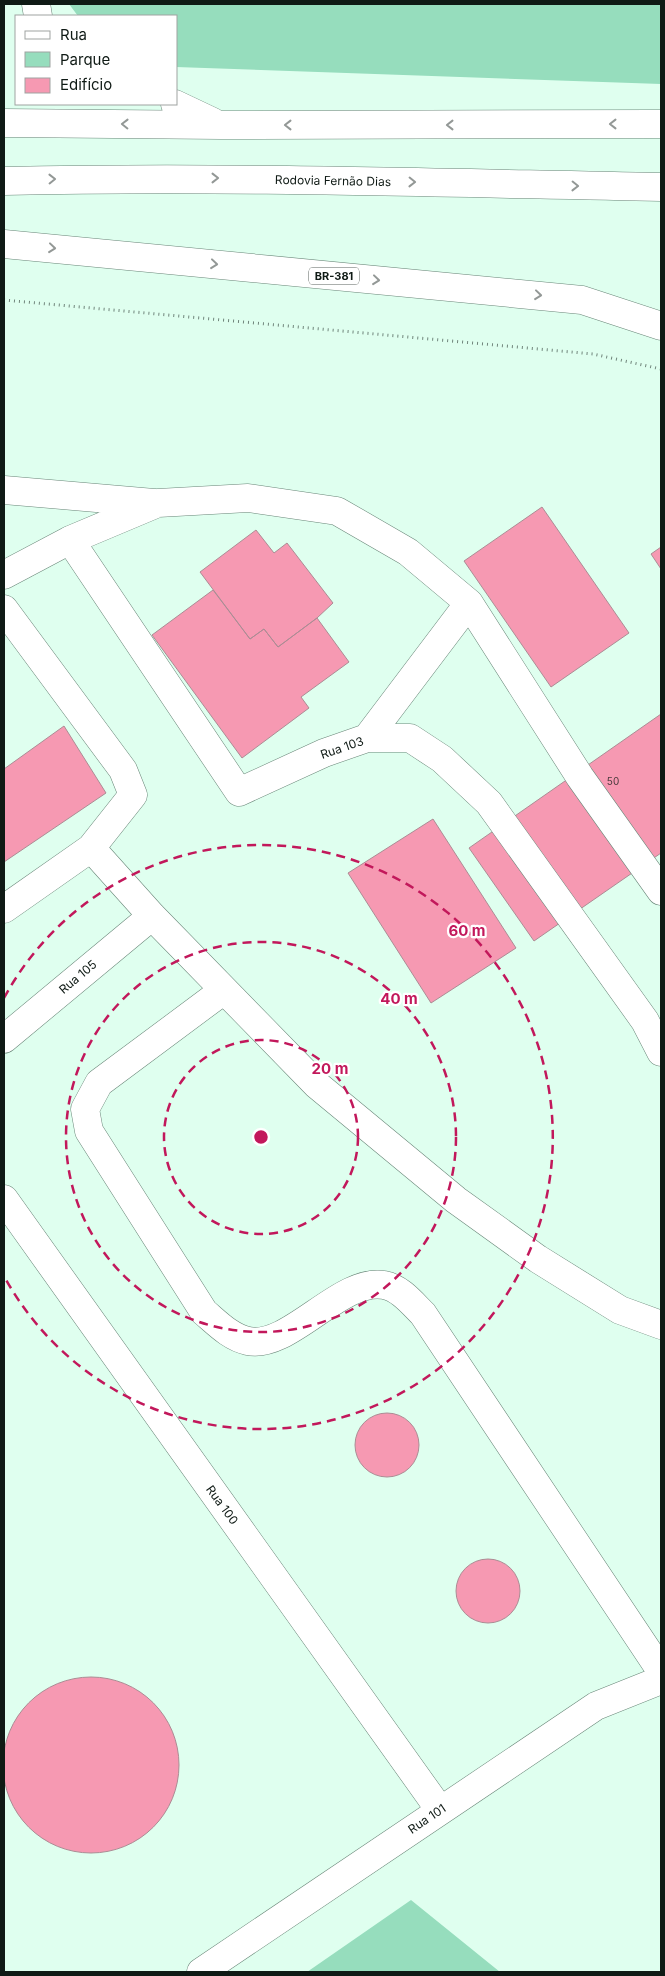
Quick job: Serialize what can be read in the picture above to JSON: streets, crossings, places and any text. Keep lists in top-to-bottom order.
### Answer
{
  "streets": {
    "main road": [
      "Rodovia Fernão Dias",
      "BR-381",
      "Rua 103",
      "Rua 105",
      "Rua 100",
      "Rua 101"
    ]
  },
  "crossings": [
    ["Rua 100", "Rua 101"]
  ],
  "house_numbers": ["50"],
  "legend": ["Rua", "Parque", "Edifício"],
  "rings": ["60 m", "40 m", "20 m"]
}
